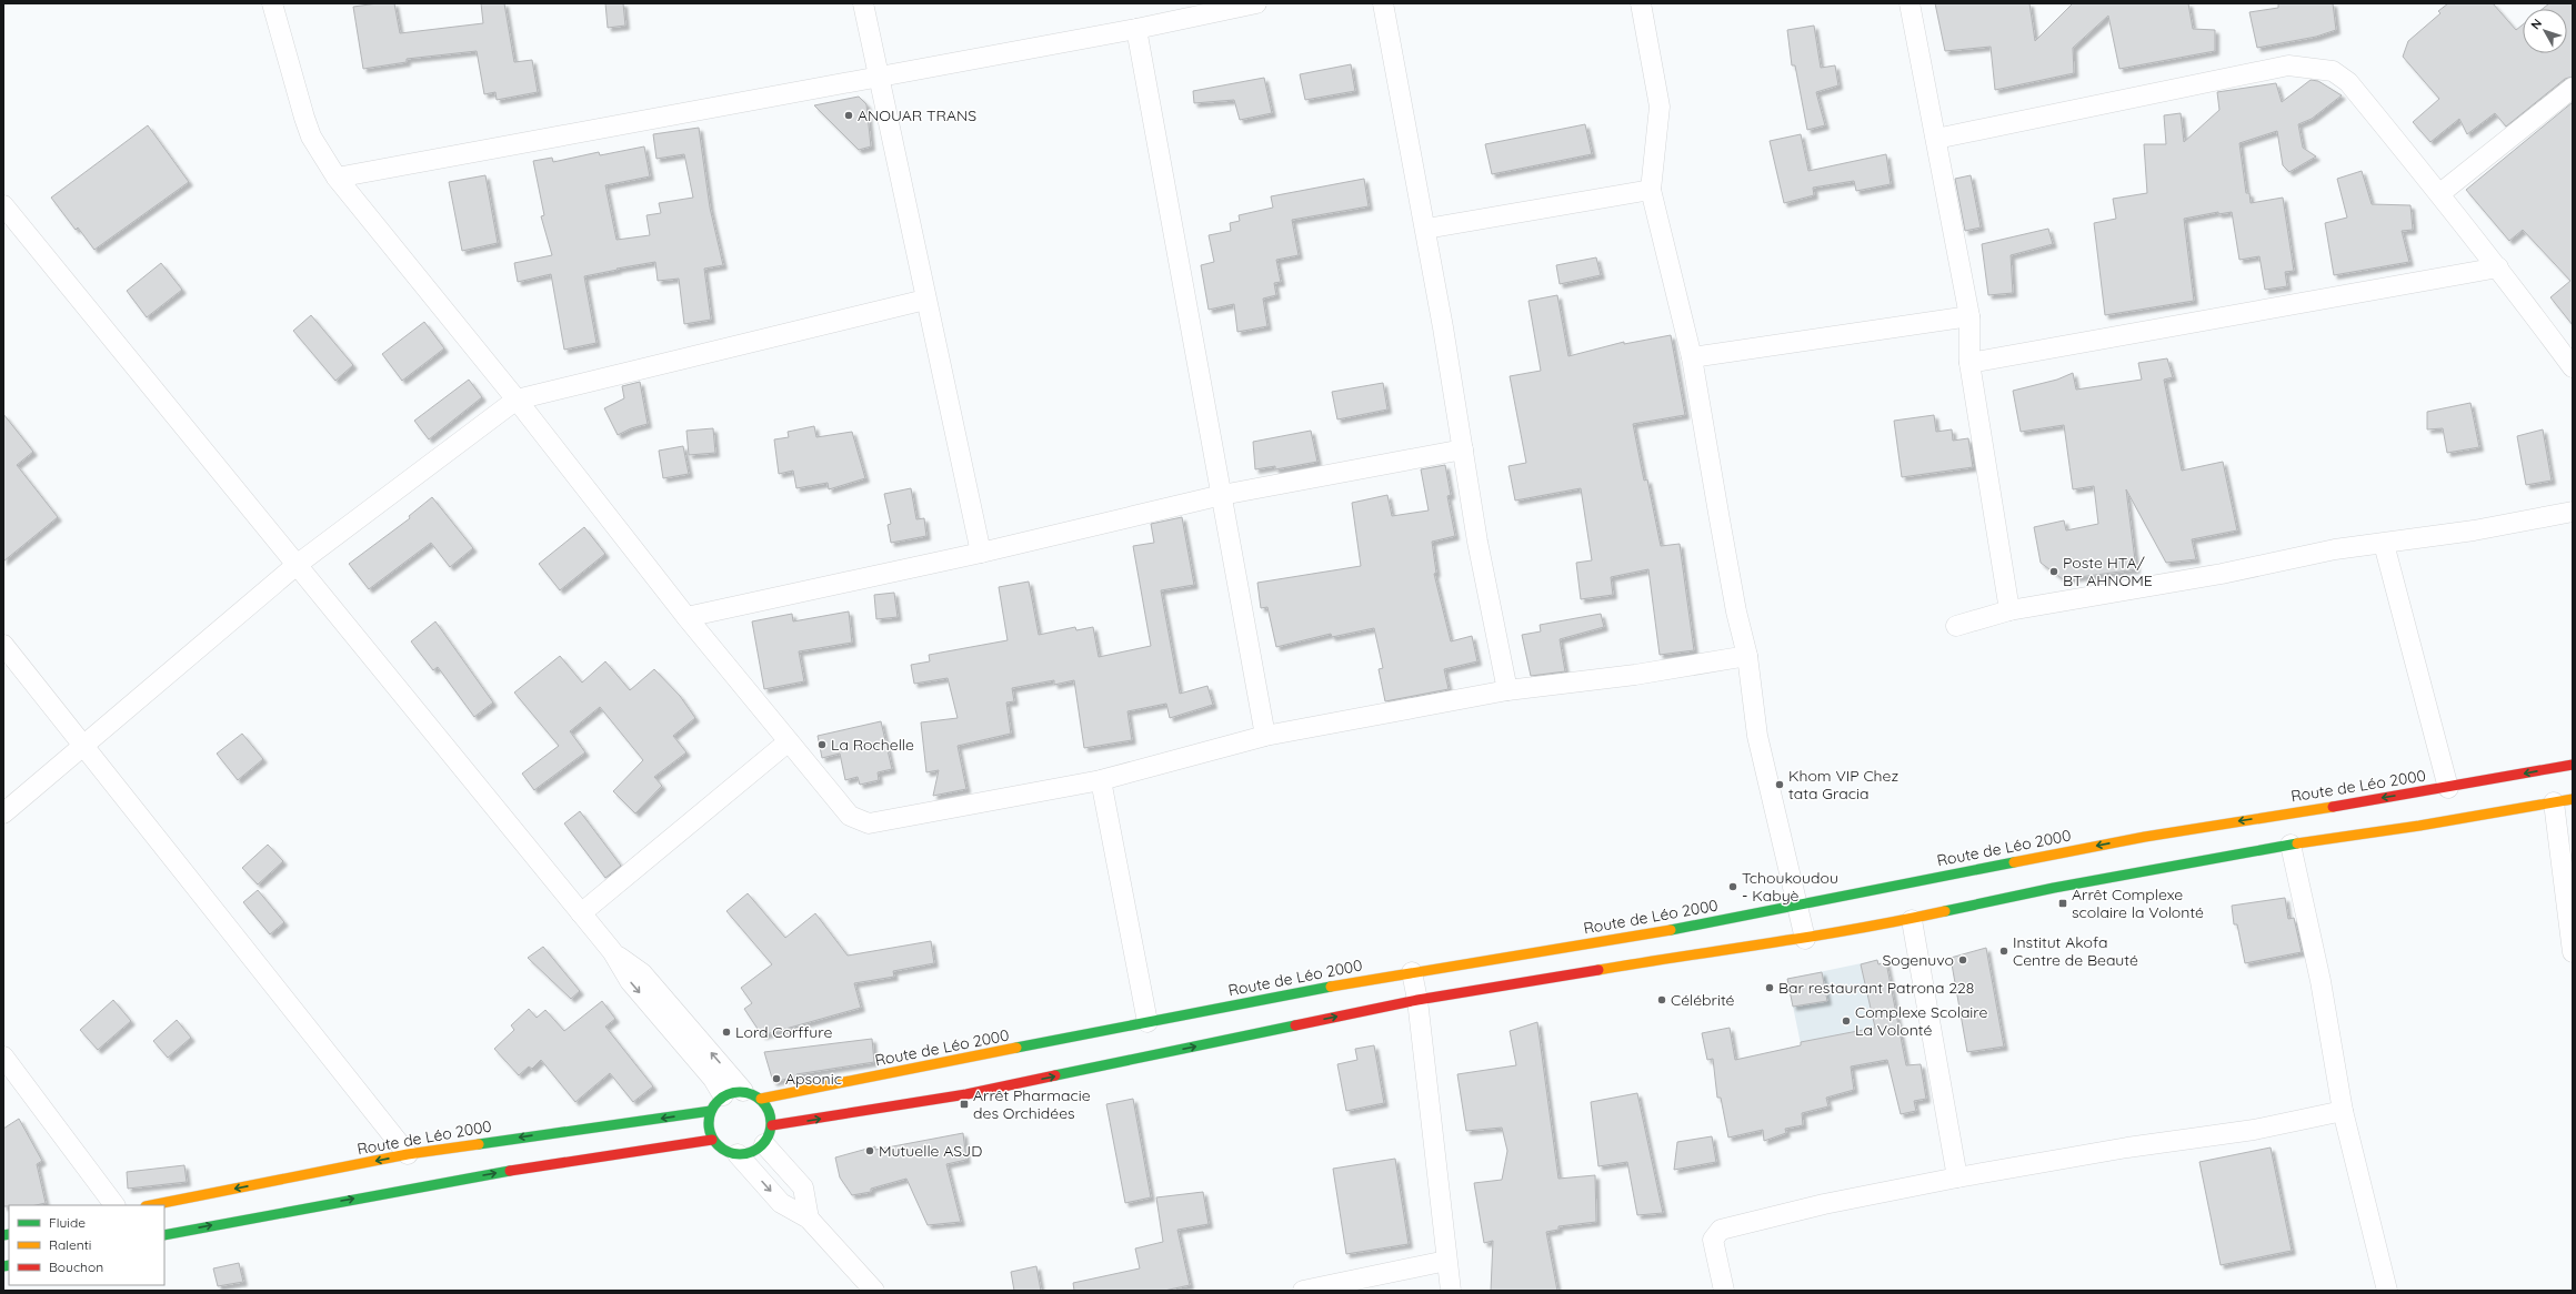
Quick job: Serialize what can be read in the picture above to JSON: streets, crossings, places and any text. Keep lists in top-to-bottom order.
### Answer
{
  "streets": {
    "street": ["Route de Léo 2000"]
  },
  "places": {
    "other": [
      "ANOUAR TRANS",
      "Poste HTA/ BT AHNOME",
      "La Rochelle",
      "Khom VIP Chez tata Gracia",
      "Tchoukoudou - Kabyè",
      "Institut Akofa Centre de Beauté",
      "Sogenuvo",
      "Bar restaurant Patrona 228",
      "Célébrité",
      "Complexe Scolaire La Volonté",
      "Lord Corffure",
      "Apsonic",
      "Mutuelle ASJD"
    ],
    "transit": ["Arrêt Complexe scolaire la Volonté", "Arrêt Pharmacie des Orchidées"]
  },
  "legend": ["Fluide", "Ralenti", "Bouchon"],
  "north": "top left"
}
